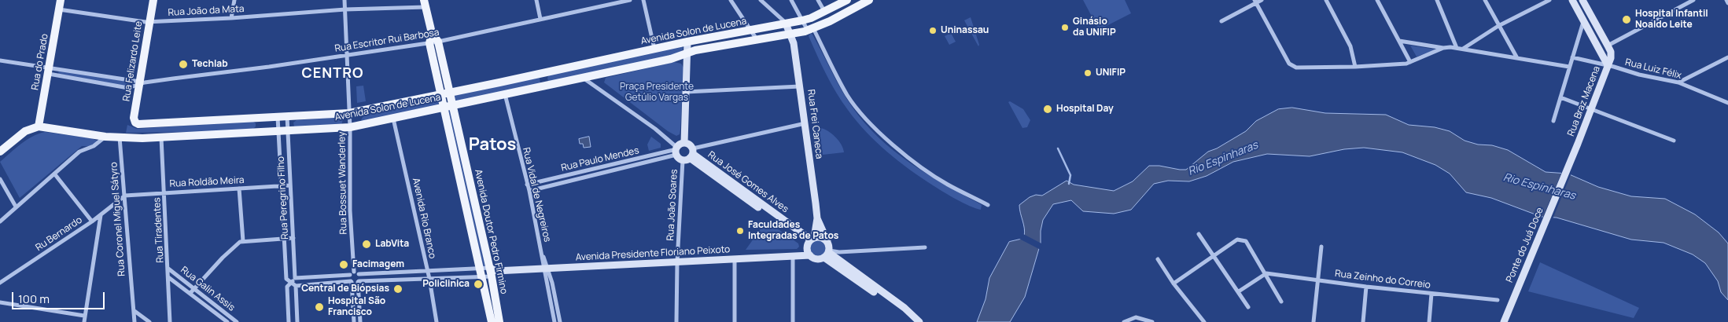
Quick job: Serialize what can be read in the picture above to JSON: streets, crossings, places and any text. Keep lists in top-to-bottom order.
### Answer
{
  "streets": {
    "main road": [
      "Avenida Solon de Lucena",
      "Rua Felizardo Leite",
      "Rua do Prado",
      "Rua Braz Macena",
      "Rua Frei Caneca",
      "Rua José Gomes Alves",
      "Avenida Doutor Pedro Firmino",
      "Ponte do Juá Doce",
      "Avenida Presidente Floriano Peixoto"
    ],
    "street": [
      "Rua João da Mata",
      "Rua Escritor Rui Barbosa",
      "Rua Luiz Félix",
      "Rua Paulo Mendes",
      "Rua Roldão Meira",
      "Rua Bossuet Wanderley",
      "Rua Vidal de Negreiros",
      "Rua Peregrino Filho",
      "Rua João Soares",
      "Avenida Rio Branco",
      "Rua Coronel Miguel Sátyro",
      "Rua Tiradentes",
      "Ru Bernardo",
      "Rua Zeinho do Correio",
      "Rua Galin Assis"
    ]
  },
  "crossings": [
    ["Rua João da Mata", "Rua Felizardo Leite"],
    ["Rua João da Mata", "Rua do Prado"],
    ["Rua João da Mata", "Rua Bossuet Wanderley"],
    ["Rua João da Mata", "Avenida Doutor Pedro Firmino"],
    ["Avenida Solon de Lucena", "Rua Felizardo Leite"],
    ["Avenida Solon de Lucena", "Rua do Prado"],
    ["Avenida Solon de Lucena", "Rua Frei Caneca"],
    ["Avenida Solon de Lucena", "Rua Bossuet Wanderley"],
    ["Avenida Solon de Lucena", "Rua Vidal de Negreiros"],
    ["Avenida Solon de Lucena", "Rua Peregrino Filho"],
    ["Avenida Solon de Lucena", "Avenida Rio Branco"],
    ["Avenida Solon de Lucena", "Rua Coronel Miguel Sátyro"],
    ["Avenida Solon de Lucena", "Rua Tiradentes"],
    ["Avenida Solon de Lucena", "Avenida Doutor Pedro Firmino"],
    ["Rua Escritor Rui Barbosa", "Rua Felizardo Leite"],
    ["Rua Escritor Rui Barbosa", "Rua do Prado"],
    ["Rua Escritor Rui Barbosa", "Rua Bossuet Wanderley"],
    ["Rua Escritor Rui Barbosa", "Avenida Doutor Pedro Firmino"],
    ["Rua Luiz Félix", "Rua Braz Macena"],
    ["Rua Braz Macena", "Ponte do Juá Doce"],
    ["Rua Frei Caneca", "Rua José Gomes Alves"],
    ["Rua Frei Caneca", "Avenida Presidente Floriano Peixoto"],
    ["Rua Paulo Mendes", "Rua Vidal de Negreiros"],
    ["Rua Roldão Meira", "Rua Peregrino Filho"],
    ["Rua Roldão Meira", "Rua Coronel Miguel Sátyro"],
    ["Rua Roldão Meira", "Rua Tiradentes"],
    ["Rua Roldão Meira", "Ru Bernardo"],
    ["Rua José Gomes Alves", "Rua João Soares"],
    ["Rua José Gomes Alves", "Avenida Presidente Floriano Peixoto"],
    ["Rua Bossuet Wanderley", "Avenida Presidente Floriano Peixoto"],
    ["Rua Vidal de Negreiros", "Avenida Presidente Floriano Peixoto"],
    ["Rua João Soares", "Avenida Presidente Floriano Peixoto"],
    ["Avenida Rio Branco", "Avenida Presidente Floriano Peixoto"],
    ["Rua Coronel Miguel Sátyro", "Ru Bernardo"],
    ["Rua Tiradentes", "Rua Galin Assis"],
    ["Avenida Doutor Pedro Firmino", "Avenida Presidente Floriano Peixoto"]
  ],
  "districts": ["CENTRO", "Patos"],
  "water": ["Rio Espinharas"],
  "parks": ["Praça Presidente Getúlio Vargas"],
  "places": [
    "Hospital Infantil Noaldo Leite",
    "Ginásio da UNIFIP",
    "Uninassau",
    "Techlab",
    "UNIFIP",
    "Hospital Day",
    "Faculdades Integradas de Patos",
    "LabVita",
    "Facimagem",
    "Policlinica",
    "Central de Biópsias",
    "Hospital São Francisco"
  ],
  "scale_bar": "100 m"
}
